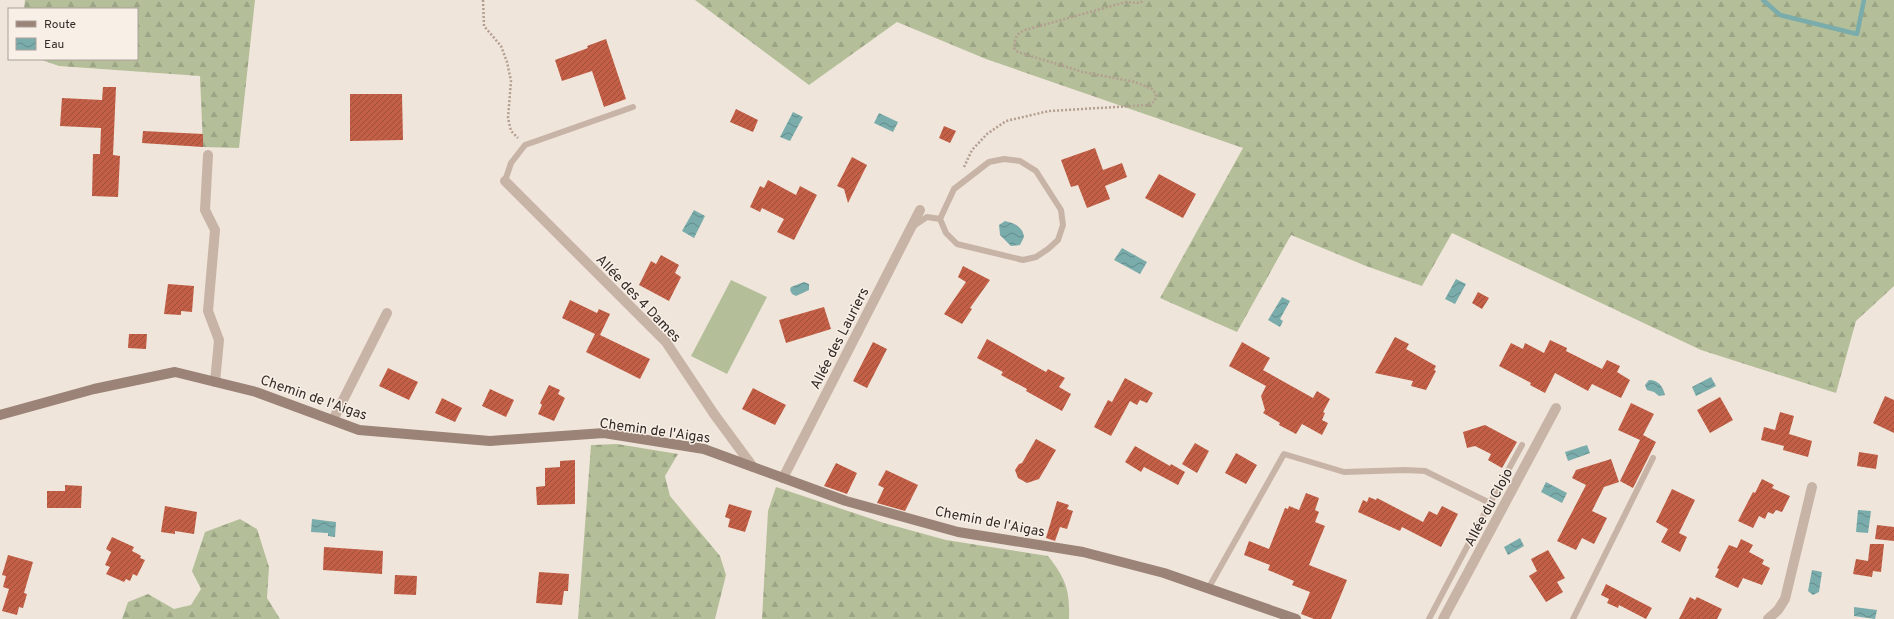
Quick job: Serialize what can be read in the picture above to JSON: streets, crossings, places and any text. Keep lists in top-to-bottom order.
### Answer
{
  "streets": {
    "street": [
      "Allée des 4 Dames",
      "Allée des Lauriers",
      "Chemin de l'Aigas",
      "Allée du Clojo"
    ]
  },
  "crossings": [
    ["Allée des 4 Dames", "Chemin de l'Aigas"],
    ["Allée des Lauriers", "Chemin de l'Aigas"]
  ],
  "legend": ["Route", "Eau"]
}
